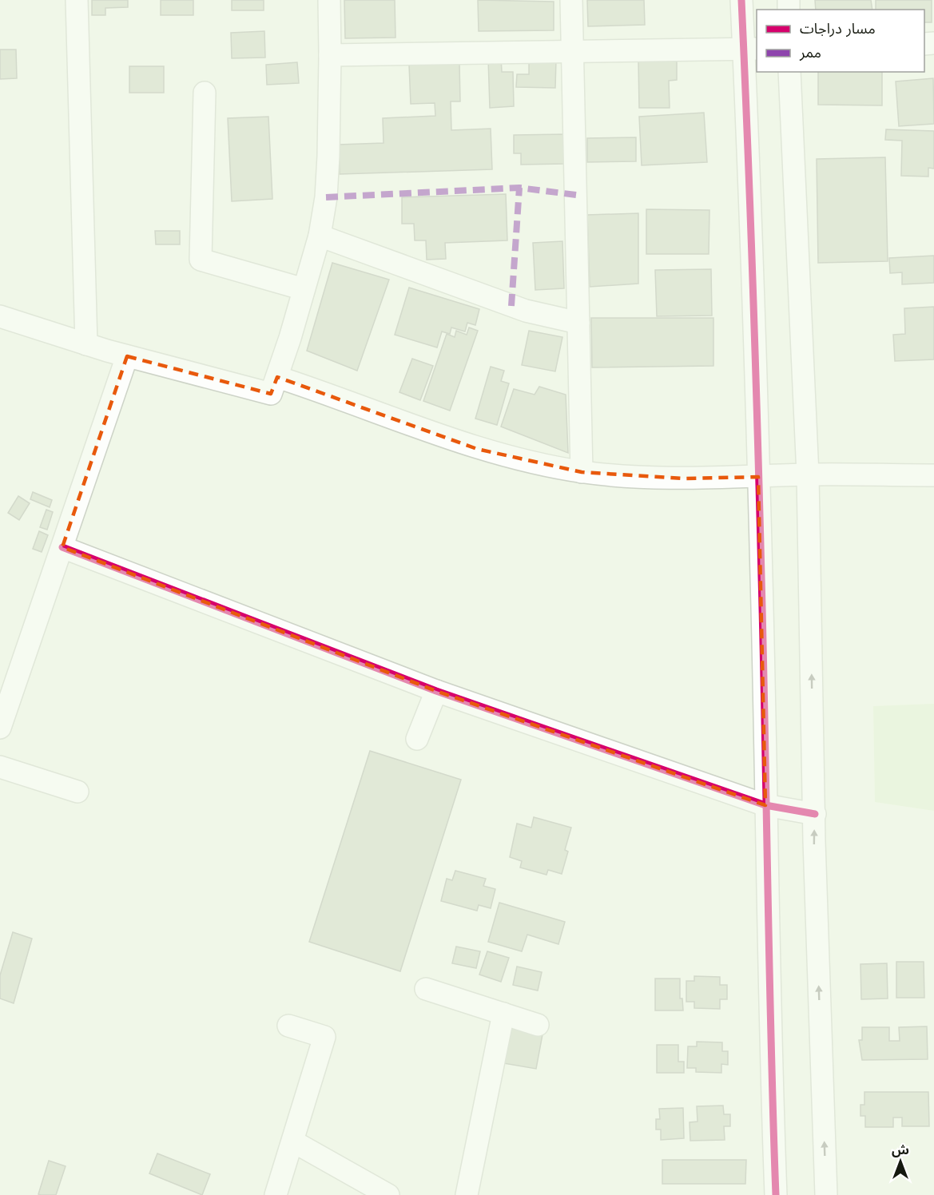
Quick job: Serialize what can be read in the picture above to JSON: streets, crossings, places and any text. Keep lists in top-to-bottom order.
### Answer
{
  "legend": ["مسار دراجات", "ممر"],
  "north": "top"
}
